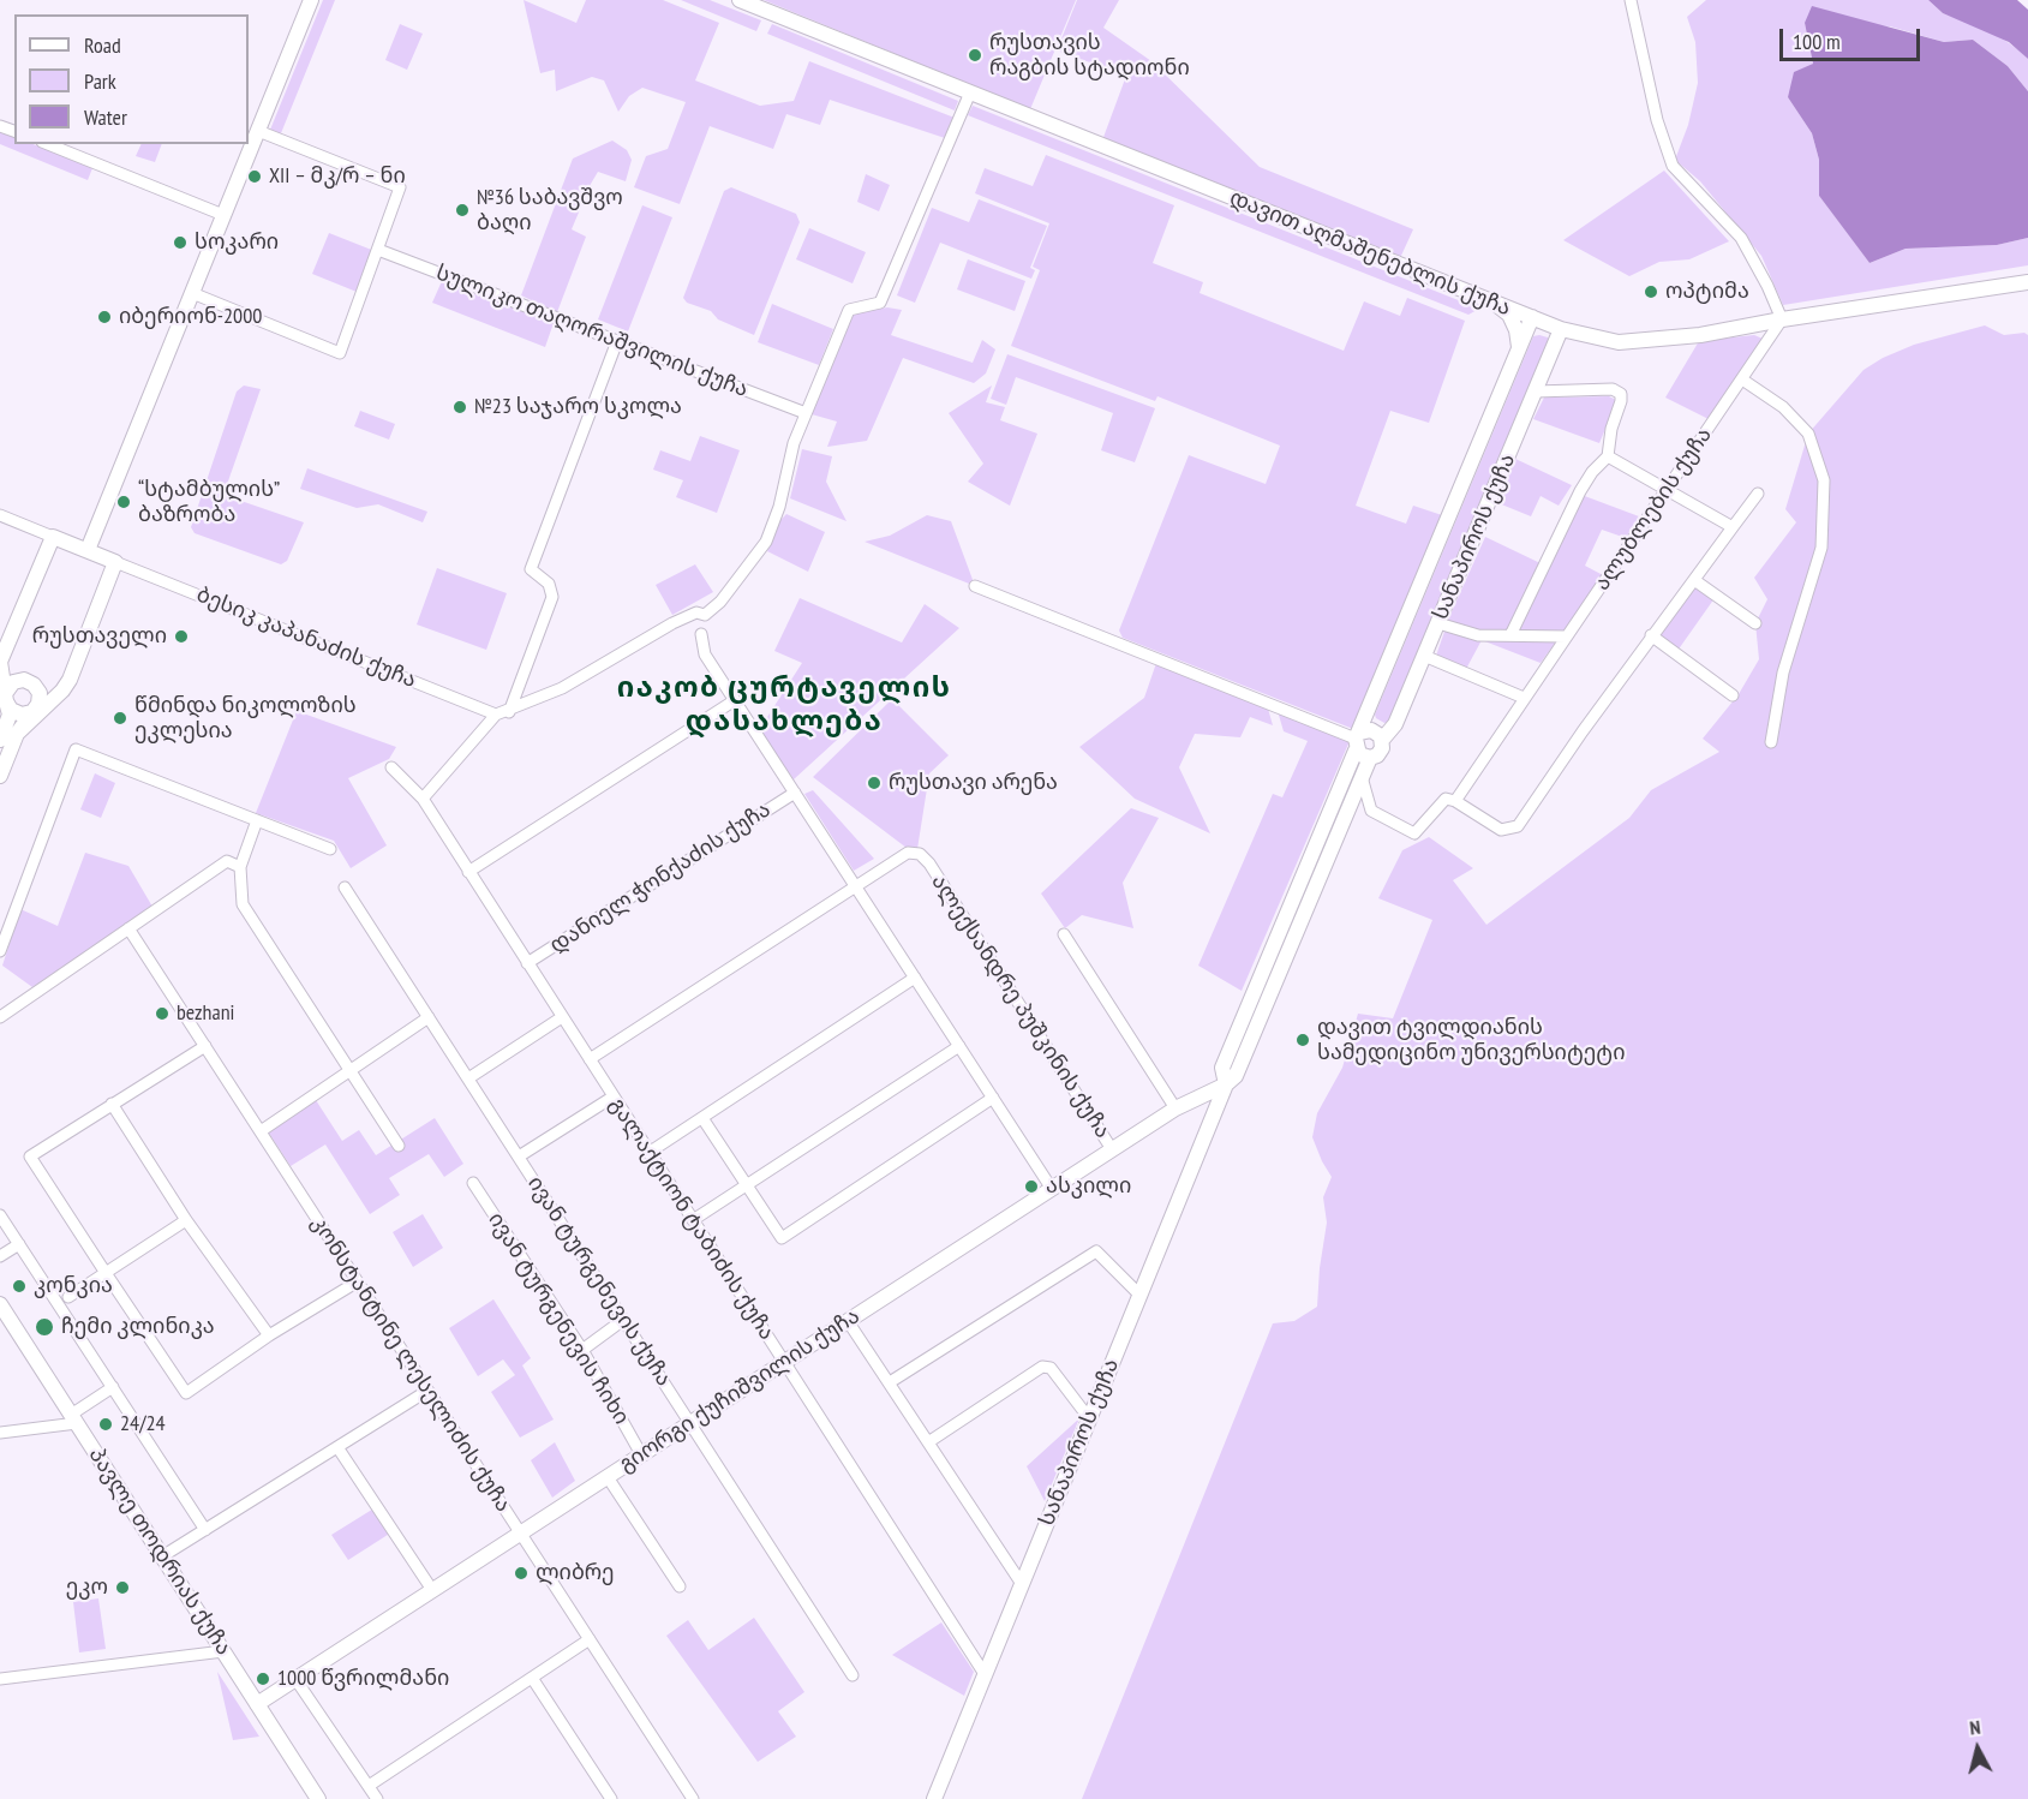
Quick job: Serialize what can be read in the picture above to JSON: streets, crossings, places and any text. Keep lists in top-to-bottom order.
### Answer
{
  "streets": {
    "main road": [
      "დავით აღმაშენებლის ქუჩა",
      "სანაპიროს ქუჩა",
      "გიორგი ქუჩიშვილის ქუჩა",
      "პავლე თოდრიას ქუჩა"
    ],
    "street": [
      "სულიკო თაღორაშვილის ქუჩა",
      "ალუბლების ქუჩა",
      "ბესიკ კაპანაძის ქუჩა",
      "დანიელ ჭონქაძის ქუჩა",
      "ალექსანდრე პუშკინის ქუჩა",
      "გალაქტიონ ტაბიძის ქუჩა",
      "ივან ტურგენევის ქუჩა",
      "ივან ტურგენევის ჩიხი",
      "კონსტანტინე ლესელიძის ქუჩა"
    ]
  },
  "crossings": [
    ["დავით აღმაშენებლის ქუჩა", "ალუბლების ქუჩა"],
    ["დავით აღმაშენებლის ქუჩა", "სანაპიროს ქუჩა"],
    ["ალუბლების ქუჩა", "სანაპიროს ქუჩა"],
    ["სანაპიროს ქუჩა", "გალაქტიონ ტაბიძის ქუჩა"],
    ["სანაპიროს ქუჩა", "გიორგი ქუჩიშვილის ქუჩა"],
    ["დანიელ ჭონქაძის ქუჩა", "გალაქტიონ ტაბიძის ქუჩა"],
    ["ალექსანდრე პუშკინის ქუჩა", "გიორგი ქუჩიშვილის ქუჩა"],
    ["გალაქტიონ ტაბიძის ქუჩა", "გიორგი ქუჩიშვილის ქუჩა"],
    ["ივან ტურგენევის ქუჩა", "გიორგი ქუჩიშვილის ქუჩა"],
    ["ივან ტურგენევის ჩიხი", "გიორგი ქუჩიშვილის ქუჩა"],
    ["კონსტანტინე ლესელიძის ქუჩა", "გიორგი ქუჩიშვილის ქუჩა"],
    ["გიორგი ქუჩიშვილის ქუჩა", "პავლე თოდრიას ქუჩა"]
  ],
  "districts": ["იაკობ ცურტაველის დასახლება"],
  "places": [
    "რუსთავის რაგბის სტადიონი",
    "XII – მკ/რ – ნი",
    "№36 საბავშვო ბაღი",
    "სოკარი",
    "ოპტიმა",
    "იბერიონ-2000",
    "№23 საჯარო სკოლა",
    "“სტამბულის” ბაზრობა",
    "რუსთაველი",
    "წმინდა ნიკოლოზის ეკლესია",
    "რუსთავი არენა",
    "bezhani",
    "დავით ტვილდიანის სამედიცინო უნივერსიტეტი",
    "ასკილი",
    "კონკია",
    "ჩემი კლინიკა",
    "24/24",
    "ლიბრე",
    "ეკო",
    "1000 წვრილმანი"
  ],
  "legend": ["Road", "Park", "Water"],
  "scale_bar": "100 m",
  "north": "top"
}
